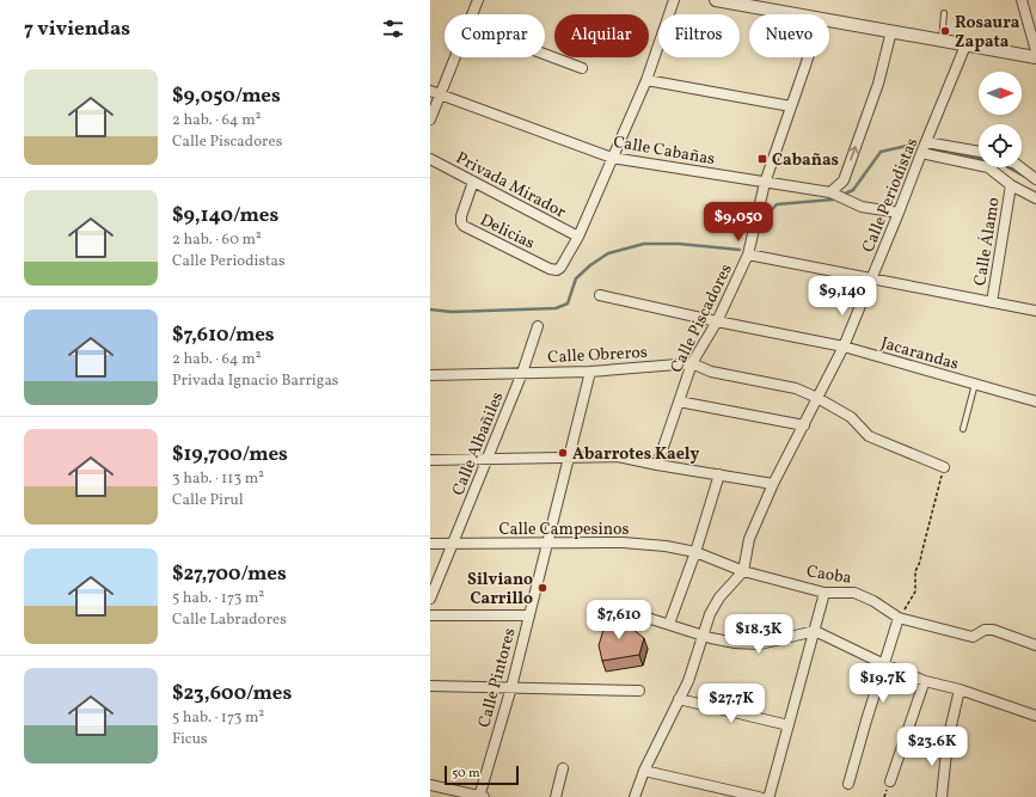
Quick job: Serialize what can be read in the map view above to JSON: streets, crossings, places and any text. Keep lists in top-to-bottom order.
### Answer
{
  "streets": {
    "street": [
      "Calle Cabañas",
      "Privada Mirador",
      "Calle Periodistas",
      "Delicias",
      "Calle Álamo",
      "Calle Piscadores",
      "Jacarandas",
      "Calle Obreros",
      "Calle Albañiles",
      "Calle Campesinos",
      "Caoba",
      "Calle Pintores"
    ]
  },
  "crossings": [
    ["Calle Cabañas", "Calle Periodistas"],
    ["Calle Cabañas", "Calle Piscadores"],
    ["Privada Mirador", "Delicias"],
    ["Calle Periodistas", "Jacarandas"],
    ["Calle Periodistas", "Calle Obreros"],
    ["Calle Periodistas", "Caoba"],
    ["Calle Piscadores", "Jacarandas"],
    ["Calle Piscadores", "Calle Obreros"],
    ["Calle Obreros", "Calle Albañiles"],
    ["Calle Obreros", "Calle Pintores"],
    ["Calle Albañiles", "Calle Campesinos"],
    ["Calle Campesinos", "Caoba"],
    ["Calle Campesinos", "Calle Pintores"]
  ],
  "places": {
    "other": ["Rosaura Zapata", "Abarrotes Kaely", "Silviano Carrillo"],
    "transit": ["Cabañas"]
  },
  "scale_bar": "50 m",
  "north": "right",
  "page": {
    "heading": "7 viviendas",
    "chip": [
      "Comprar",
      "Alquilar",
      "Filtros",
      "Nuevo"
    ],
    "list": [
      {
        "name": "$9,050/mes",
        "note": "2 hab. · 64 m² · Calle Piscadores"
      },
      {
        "name": "$9,140/mes",
        "note": "2 hab. · 60 m² · Calle Periodistas"
      },
      {
        "name": "$7,610/mes",
        "note": "2 hab. · 64 m² · Privada Ignacio Barrigas"
      },
      {
        "name": "$19,700/mes",
        "note": "3 hab. · 113 m² · Calle Pirul"
      },
      {
        "name": "$27,700/mes",
        "note": "5 hab. · 173 m² · Calle Labradores"
      },
      {
        "name": "$23,600/mes",
        "note": "5 hab. · 173 m² · Ficus"
      }
    ],
    "price": [
      "$9,050",
      "$9,140",
      "$7,610",
      "$18.3K",
      "$19.7K",
      "$27.7K",
      "$23.6K"
    ],
    "scale": "50 m"
  }
}
